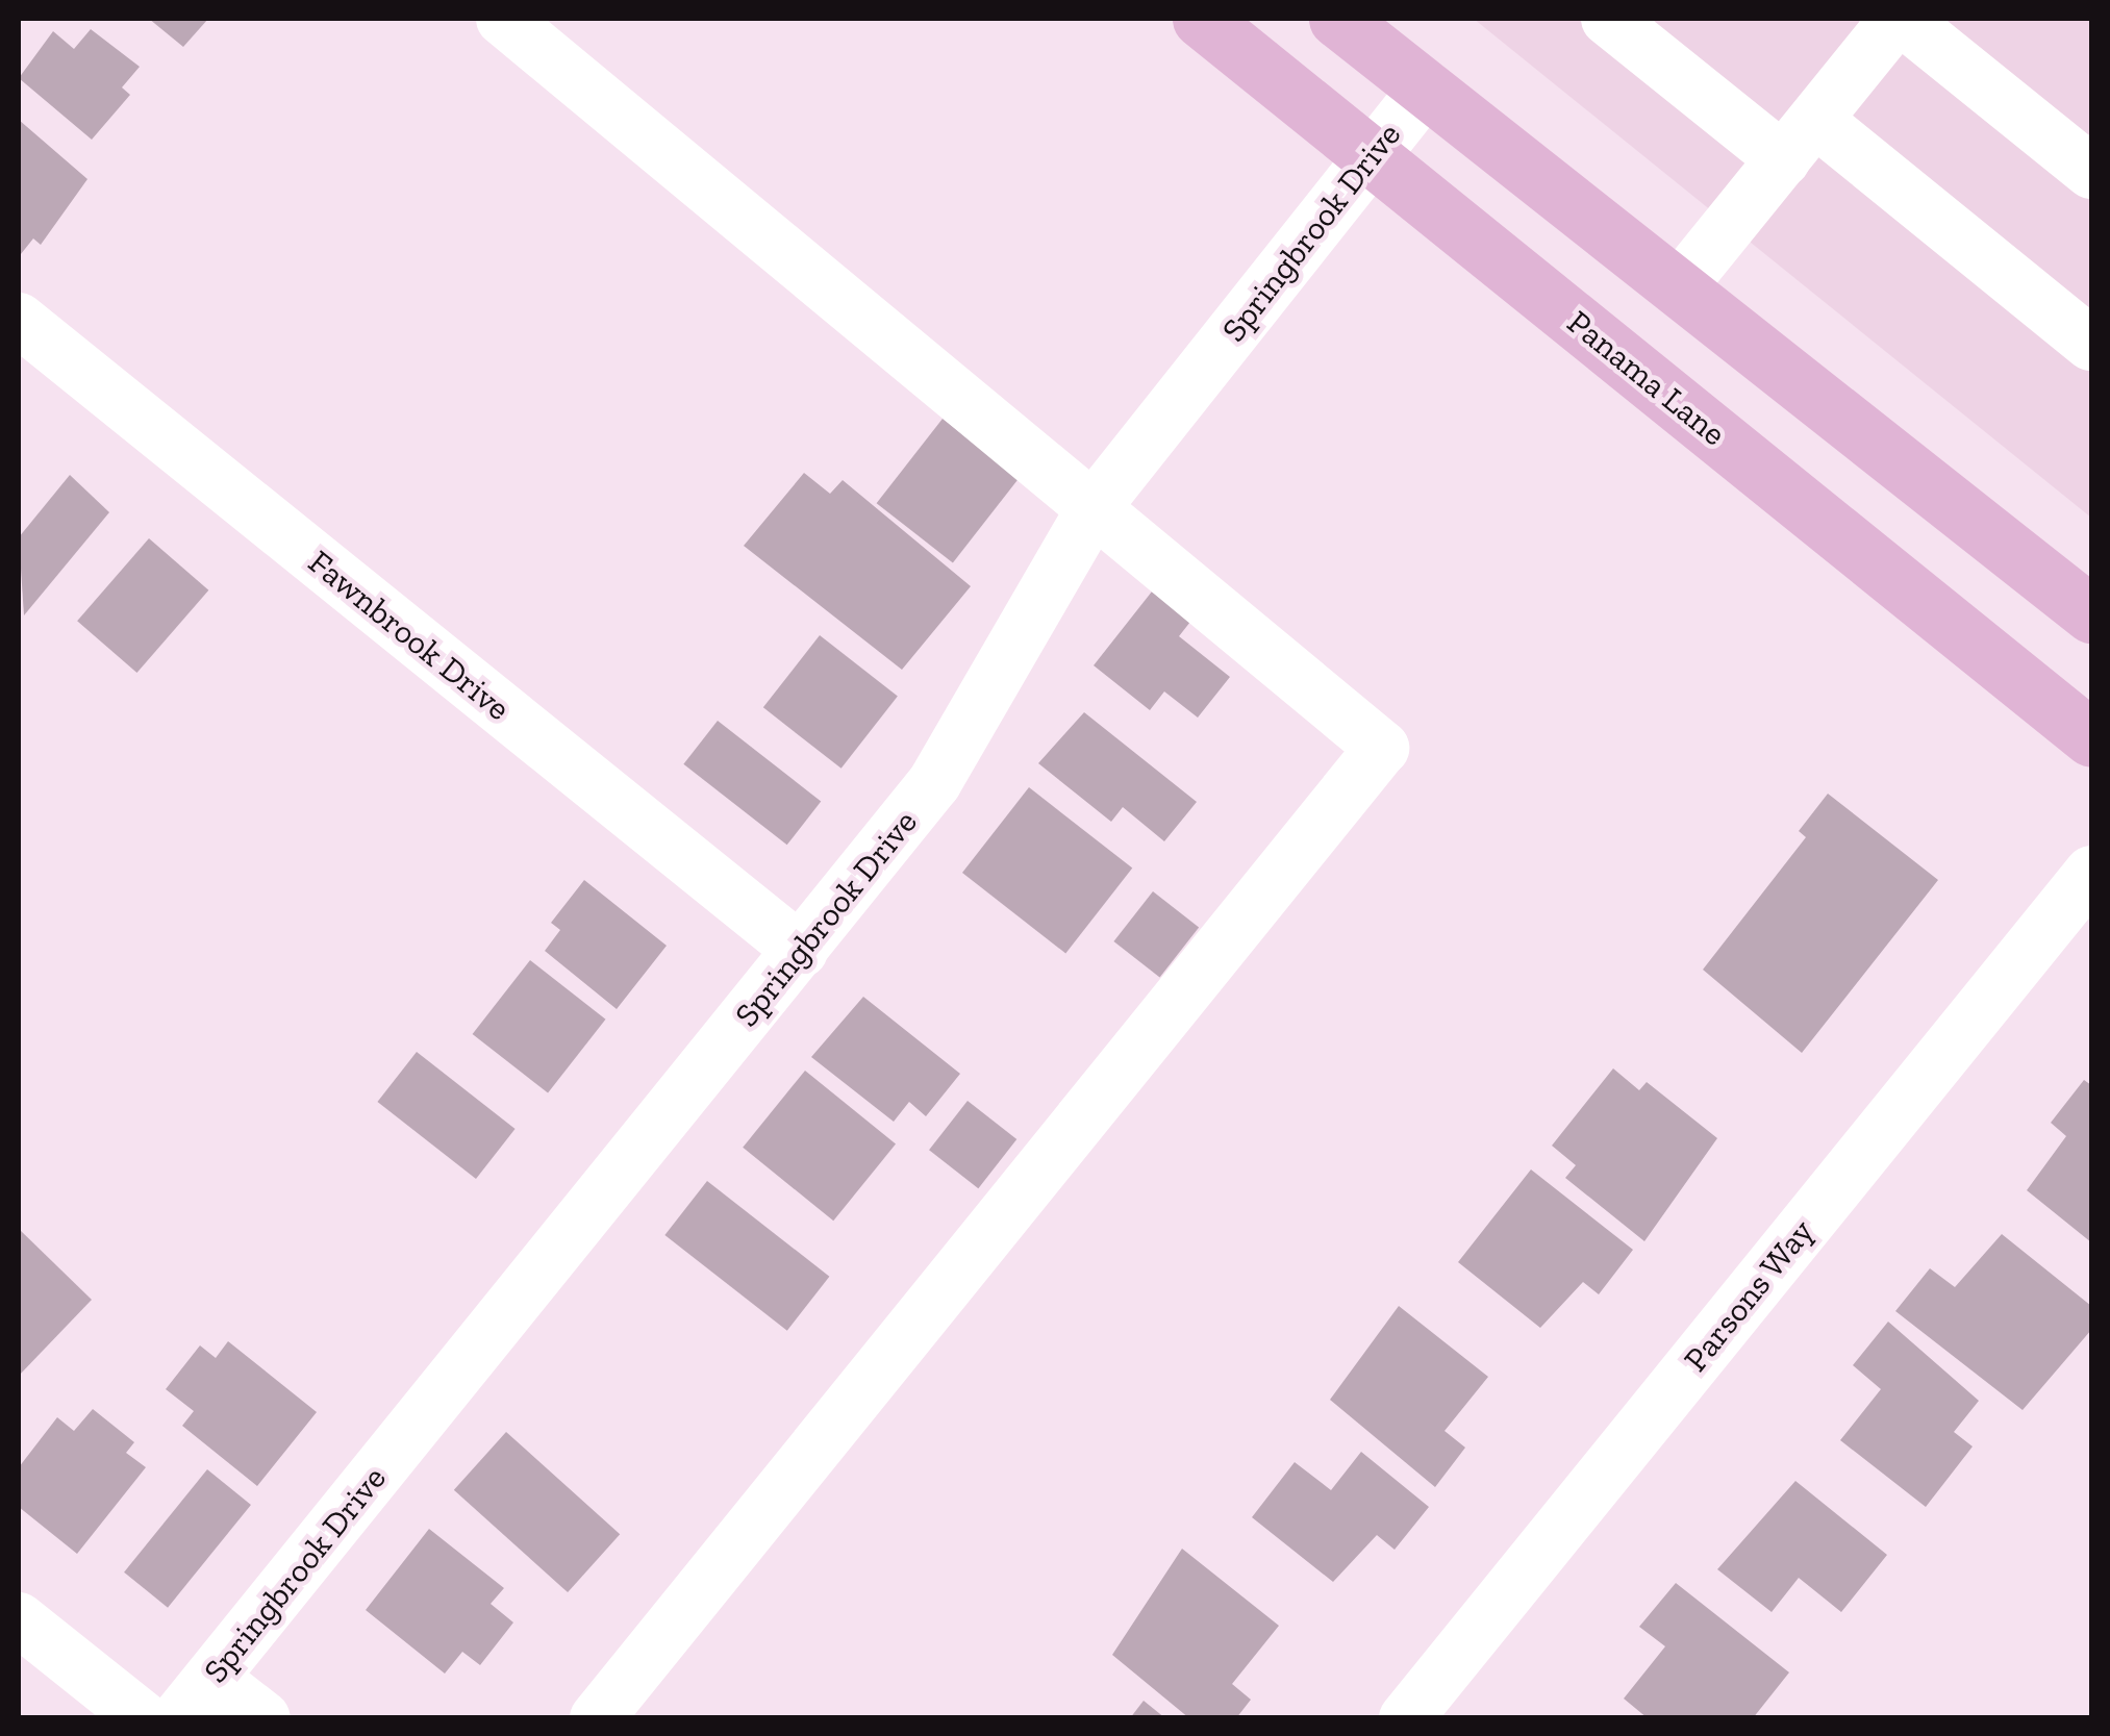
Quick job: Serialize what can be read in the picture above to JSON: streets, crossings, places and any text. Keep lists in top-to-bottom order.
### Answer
{
  "streets": {
    "main road": ["Panama Lane"],
    "street": ["Springbrook Drive", "Fawnbrook Drive", "Parsons Way"]
  },
  "crossings": [
    ["Springbrook Drive", "Panama Lane"],
    ["Springbrook Drive", "Fawnbrook Drive"]
  ]
}
